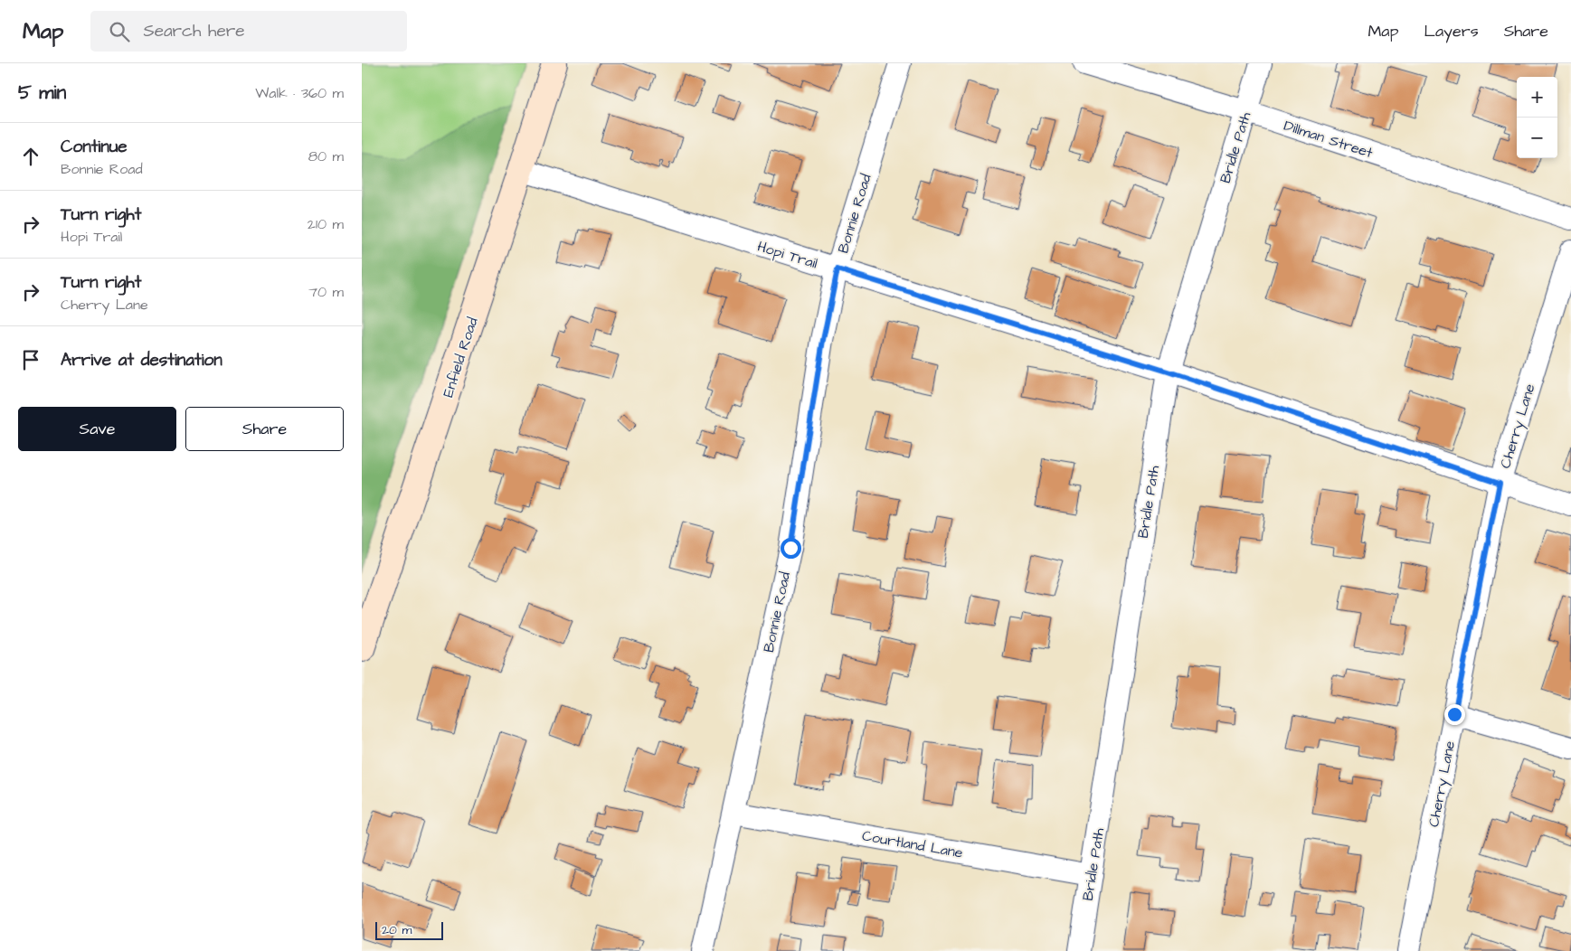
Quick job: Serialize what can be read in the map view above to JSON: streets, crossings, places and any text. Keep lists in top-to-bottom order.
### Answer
{
  "streets": {
    "street": [
      "Dillman Street",
      "Bridle Path",
      "Bonnie Road",
      "Hopi Trail",
      "Enfield Road",
      "Cherry Lane",
      "Courtland Lane"
    ]
  },
  "crossings": [
    ["Dillman Street", "Bridle Path"],
    ["Bridle Path", "Hopi Trail"],
    ["Bridle Path", "Courtland Lane"],
    ["Bonnie Road", "Hopi Trail"],
    ["Bonnie Road", "Courtland Lane"],
    ["Hopi Trail", "Enfield Road"],
    ["Hopi Trail", "Cherry Lane"]
  ],
  "scale_bar": "20 m",
  "page": {
    "header": "Map",
    "search": "Search here",
    "nav": ["Map", "Layers", "Share"],
    "heading": ["5 min", "Walk · 360 m"],
    "map_buttons": ["+", "−"],
    "list": [
      ["Continue", "Bonnie Road", "80 m"],
      ["Turn right", "Hopi Trail", "210 m"],
      ["Turn right", "Cherry Lane", "70 m"],
      "Arrive at destination"
    ],
    "buttons": ["Save", "Share"],
    "scale": "20 m"
  }
}
